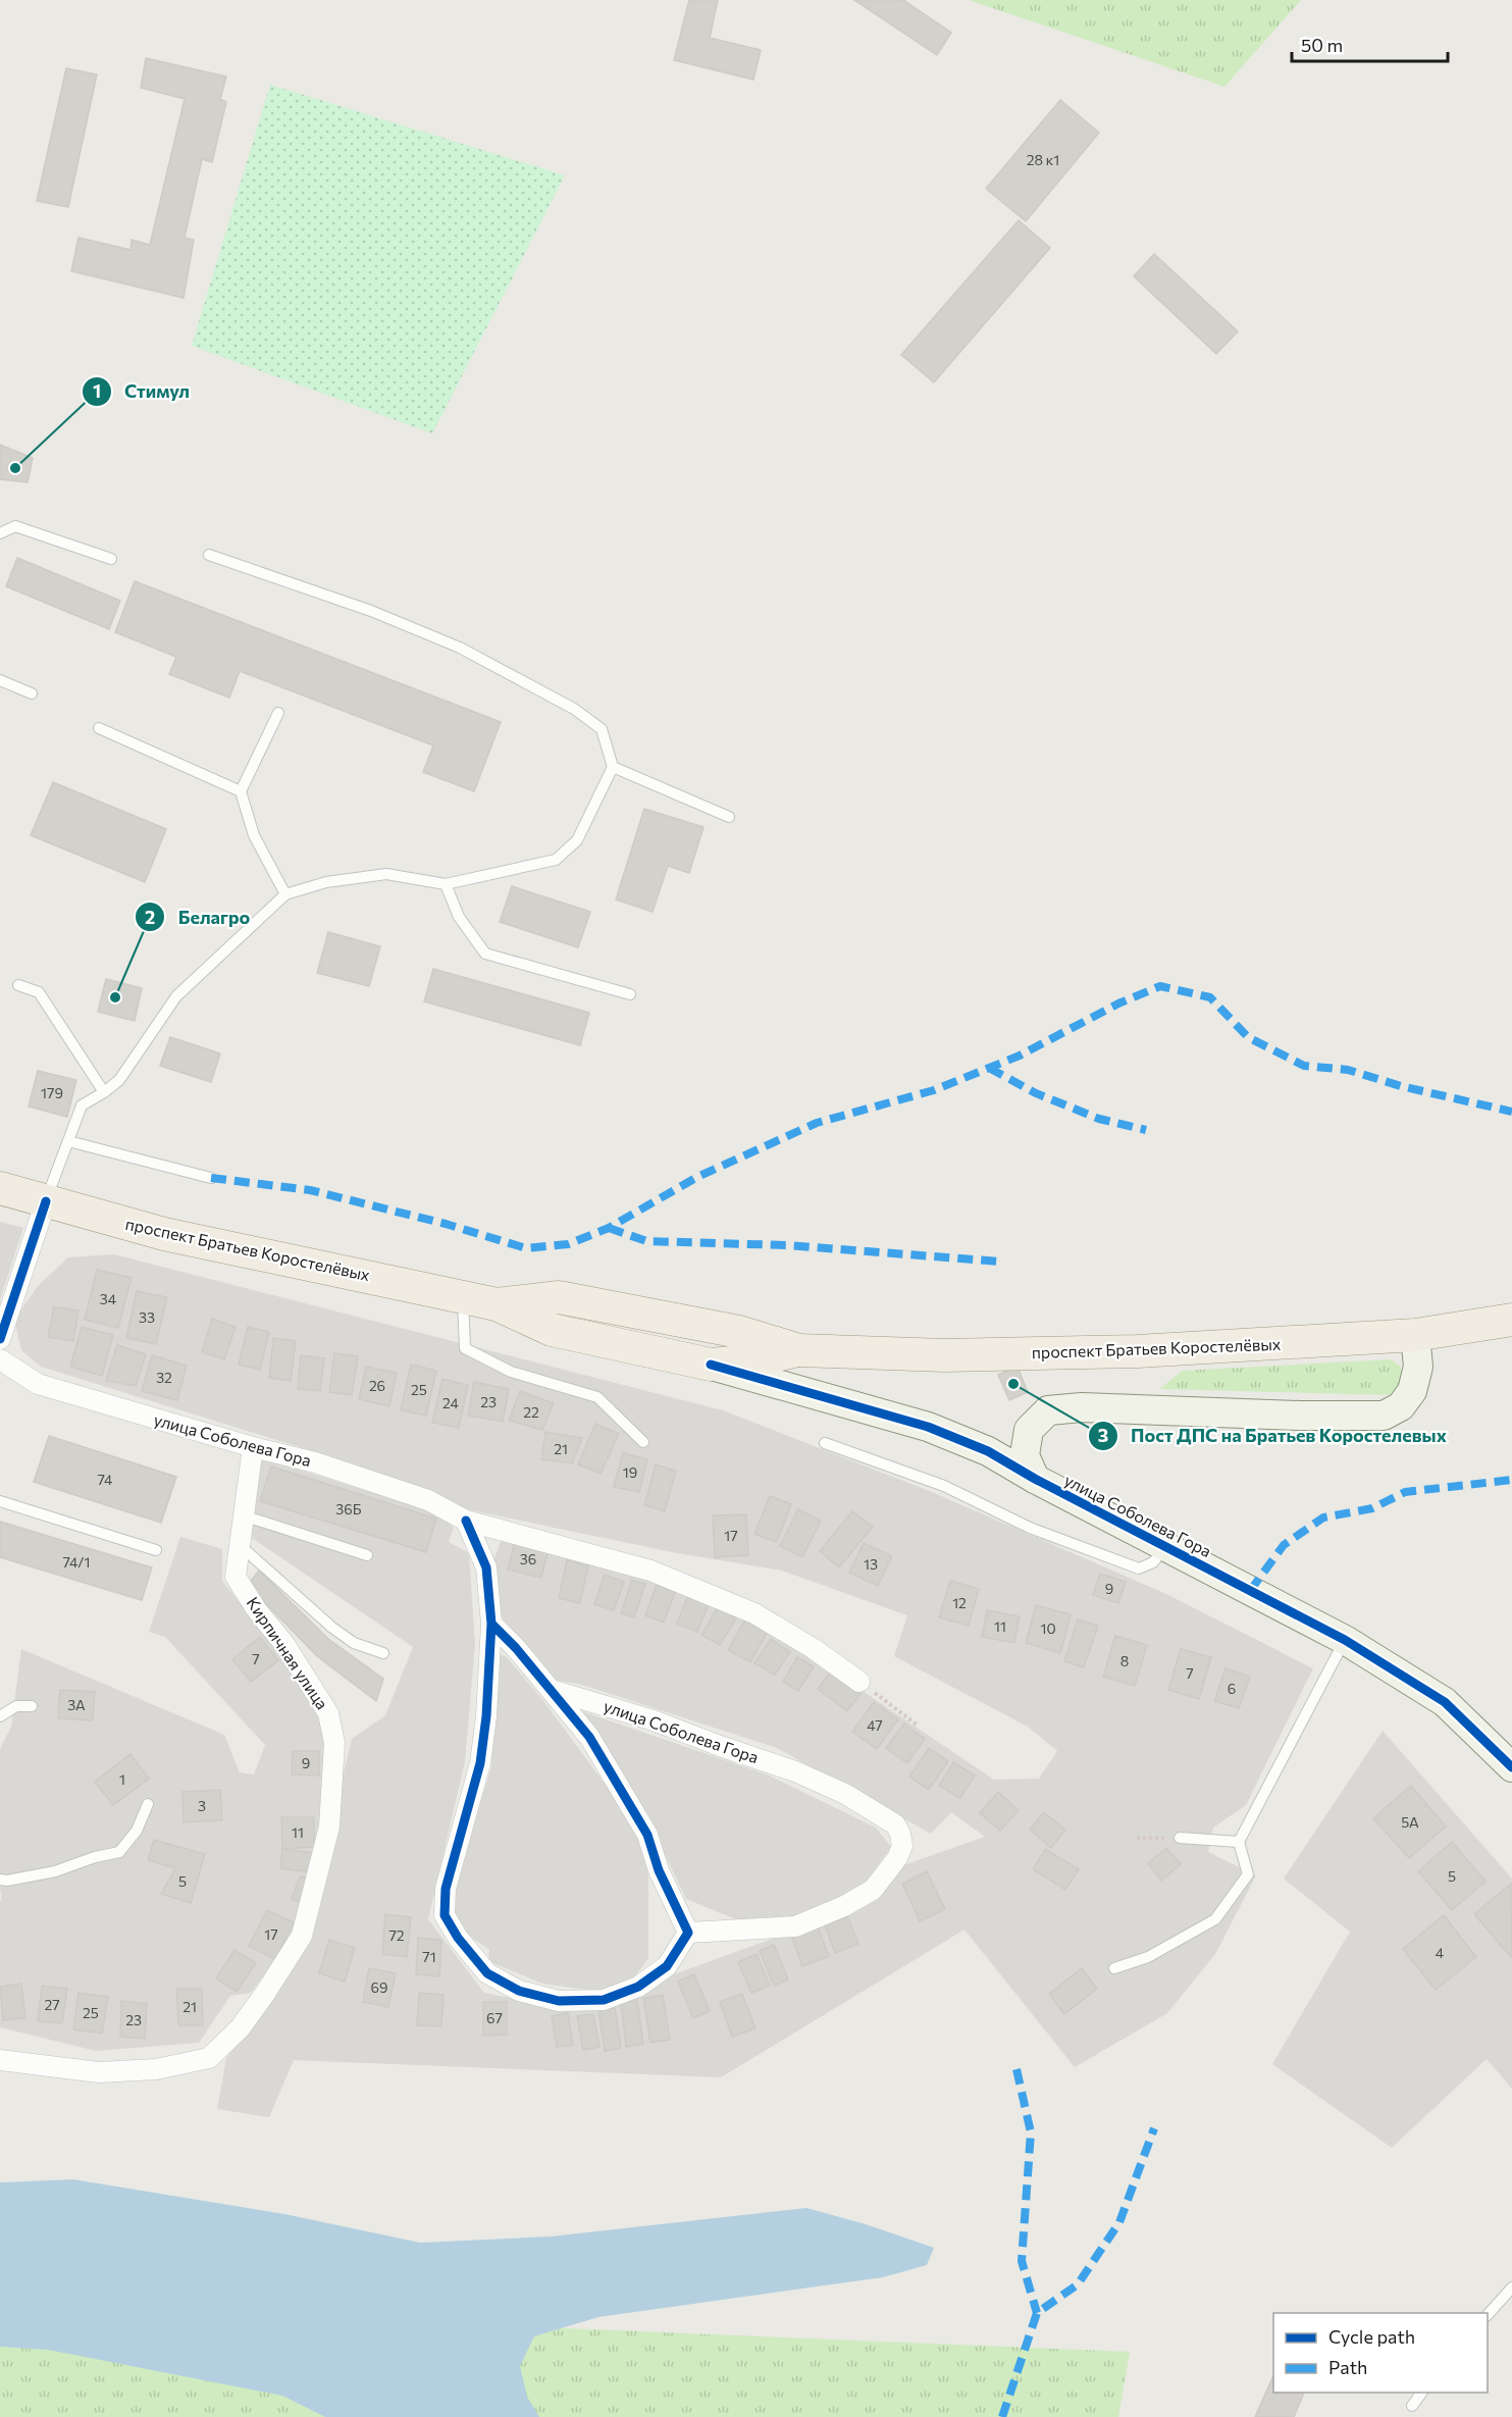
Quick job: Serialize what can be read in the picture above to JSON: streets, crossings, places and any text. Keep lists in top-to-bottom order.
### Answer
{
  "streets": {
    "main road": ["проспект Братьев Коростелёвых"],
    "street": ["улица Соболева Гора", "Кирпичная улица"]
  },
  "crossings": [
    ["проспект Братьев Коростелёвых", "улица Соболева Гора"],
    ["улица Соболева Гора", "Кирпичная улица"]
  ],
  "places": ["Стимул", "Белагро", "Пост ДПС на Братьев Коростелевых"],
  "house_numbers": [
    "28 к1",
    "179",
    "34",
    "33",
    "32",
    "26",
    "25",
    "23",
    "24",
    "22",
    "21",
    "19",
    "74",
    "36Б",
    "17",
    "36",
    "74/1",
    "13",
    "9",
    "12",
    "11",
    "10",
    "7",
    "8",
    "7",
    "6",
    "3А",
    "47",
    "9",
    "1",
    "3",
    "5А",
    "11",
    "5",
    "5",
    "17",
    "72",
    "4",
    "71",
    "69",
    "27",
    "21",
    "25",
    "67",
    "23"
  ],
  "legend": ["Cycle path", "Path"],
  "scale_bar": "50 m"
}
